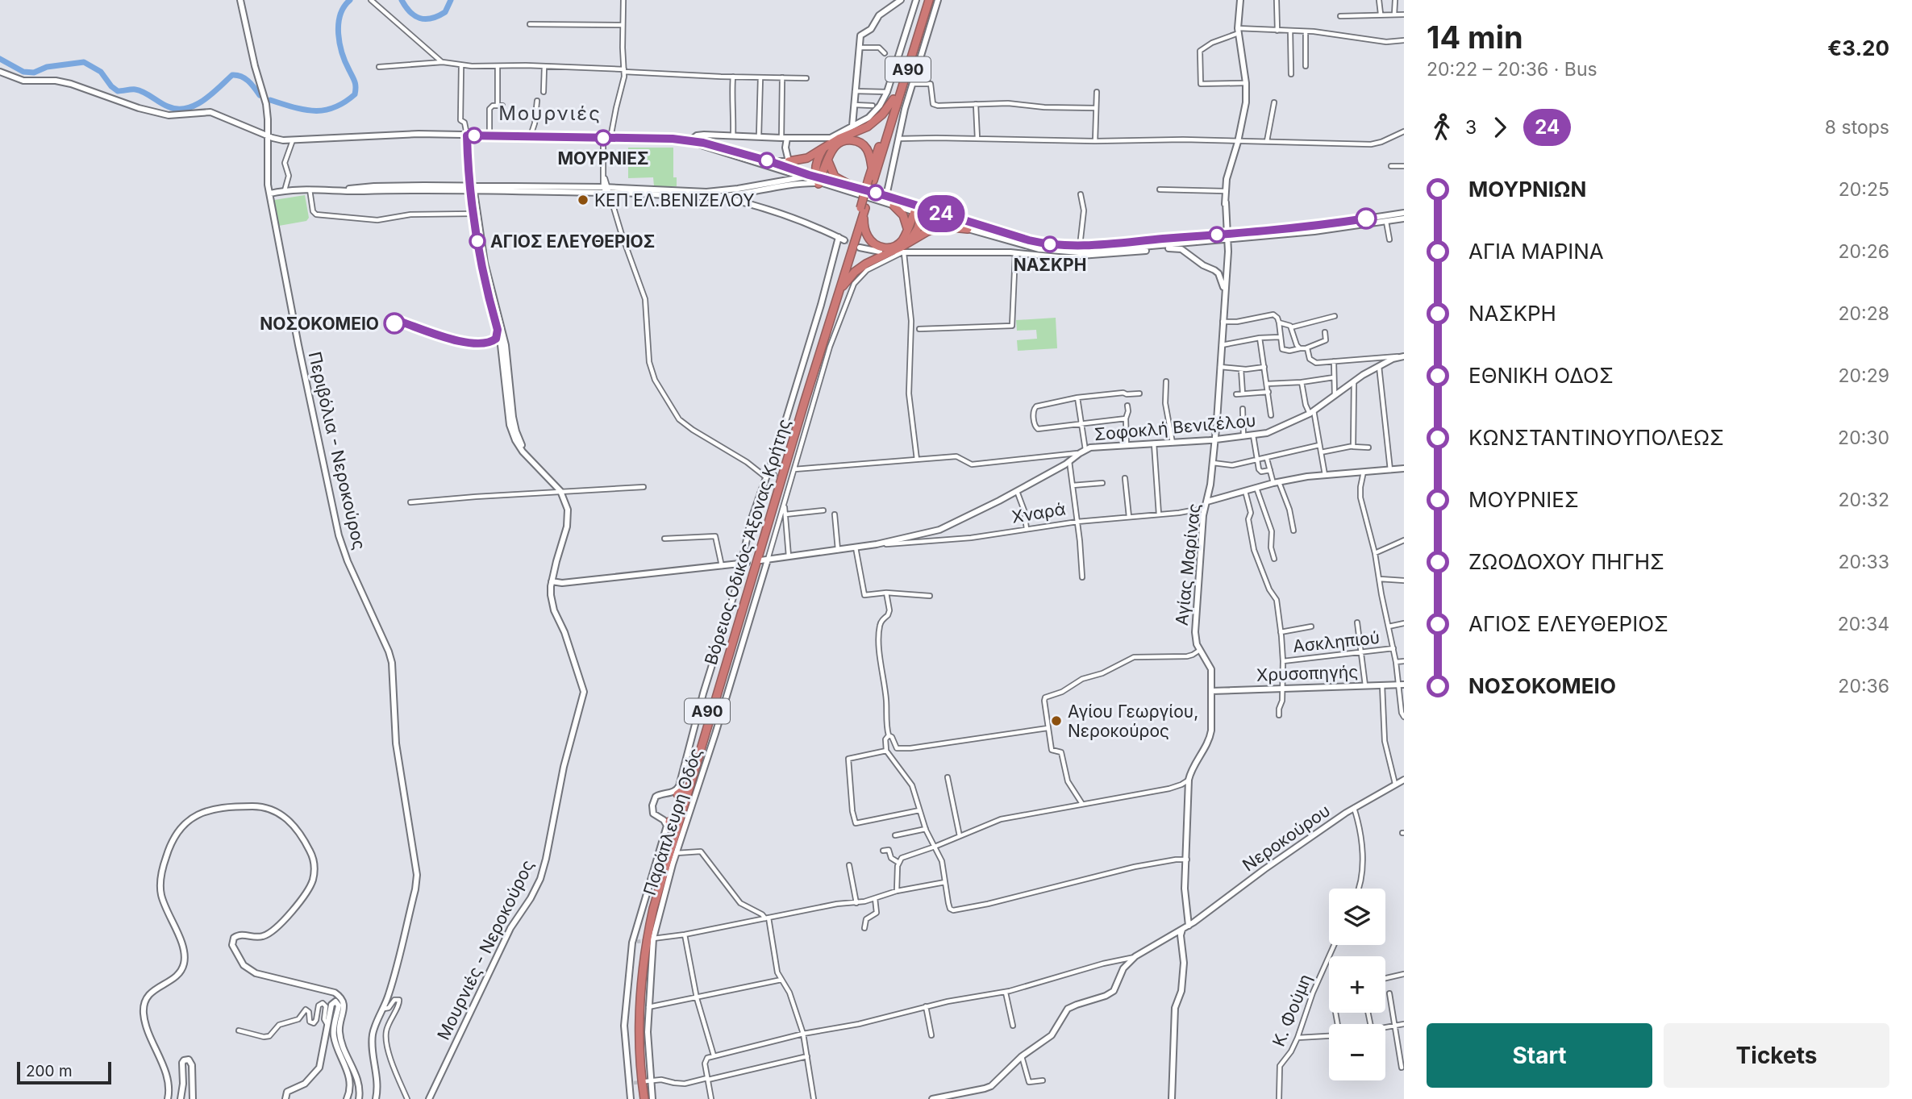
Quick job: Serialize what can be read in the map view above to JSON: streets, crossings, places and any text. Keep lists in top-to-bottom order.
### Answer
{
  "streets": {
    "highway": ["Α90", "Βόρειος Οδικός Άξονας Κρήτης"],
    "main road": [
      "Σοφοκλή Βενιζέλου",
      "Περιβόλια - Νεροκούρος",
      "Χναρά",
      "Αγίας Μαρίνας",
      "Χρυσοπηγής",
      "Παράπλευρη Οδός",
      "Νεροκούρου",
      "Μουρνιές - Νεροκούρος"
    ],
    "street": ["Ασκληπιού", "Κ. Φούμη"]
  },
  "crossings": [
    ["Σοφοκλή Βενιζέλου", "Χναρά"],
    ["Σοφοκλή Βενιζέλου", "Αγίας Μαρίνας"],
    ["Χναρά", "Αγίας Μαρίνας"],
    ["Χναρά", "Παράπλευρη Οδός"],
    ["Αγίας Μαρίνας", "Χρυσοπηγής"],
    ["Αγίας Μαρίνας", "Νεροκούρου"]
  ],
  "districts": ["Μουρνιές"],
  "places": [
    "ΜΟΥΡΝΙΕΣ",
    "ΚΕΠ ΕΛ.ΒΕΝΙΖΕΛΟΥ",
    "ΑΓΙΟΣ ΕΛΕΥΘΕΡΙΟΣ",
    "ΝΑΣΚΡΗ",
    "ΝΟΣΟΚΟΜΕΙΟ",
    "Αγίου Γεωργίου, Νεροκούρος"
  ],
  "lines": ["bus line 24"],
  "scale_bar": "200 m",
  "page": {
    "on_map": "24",
    "heading": ["14 min", "20:22 – 20:36 · Bus", "€3.20"],
    "legs": ["3", "24", "8 stops"],
    "list": [
      {
        "name": "ΜΟΥΡΝΙΩΝ",
        "value": "20:25"
      },
      {
        "name": "ΑΓΙΑ ΜΑΡΙΝΑ",
        "value": "20:26"
      },
      {
        "name": "ΝΑΣΚΡΗ",
        "value": "20:28"
      },
      {
        "name": "ΕΘΝΙΚΗ ΟΔΟΣ",
        "value": "20:29"
      },
      {
        "name": "ΚΩΝΣΤΑΝΤΙΝΟΥΠΟΛΕΩΣ",
        "value": "20:30"
      },
      {
        "name": "ΜΟΥΡΝΙΕΣ",
        "value": "20:32"
      },
      {
        "name": "ΖΩΟΔΟΧΟΥ ΠΗΓΗΣ",
        "value": "20:33"
      },
      {
        "name": "ΑΓΙΟΣ ΕΛΕΥΘΕΡΙΟΣ",
        "value": "20:34"
      },
      {
        "name": "ΝΟΣΟΚΟΜΕΙΟ",
        "value": "20:36"
      }
    ],
    "map_buttons": ["+", "−"],
    "buttons": ["Start", "Tickets"],
    "scale": "200 m"
  }
}
